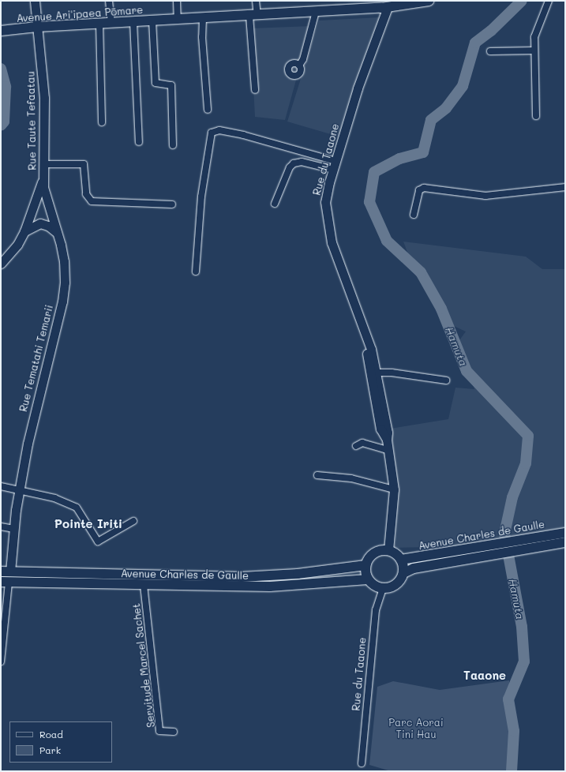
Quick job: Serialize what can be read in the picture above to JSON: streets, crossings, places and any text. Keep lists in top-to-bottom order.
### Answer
{
  "streets": {
    "main road": [
      "Avenue Ari'ipaea Pōmare",
      "Rue Taute Tefaatau",
      "Rue du Taaone",
      "Rue Tematahi Temarii",
      "Avenue Charles de Gaulle"
    ],
    "street": ["Servitude Marcel Sachet"]
  },
  "crossings": [
    ["Avenue Ari'ipaea Pōmare", "Rue Taute Tefaatau"],
    ["Avenue Ari'ipaea Pōmare", "Rue du Taaone"],
    ["Rue Taute Tefaatau", "Rue Tematahi Temarii"],
    ["Rue du Taaone", "Avenue Charles de Gaulle"],
    ["Rue Tematahi Temarii", "Avenue Charles de Gaulle"],
    ["Avenue Charles de Gaulle", "Servitude Marcel Sachet"]
  ],
  "districts": ["Pointe Iriti", "Taaone"],
  "water": ["Hamuta"],
  "parks": ["Parc Aorai Tini Hau"],
  "legend": ["Road", "Park"]
}
